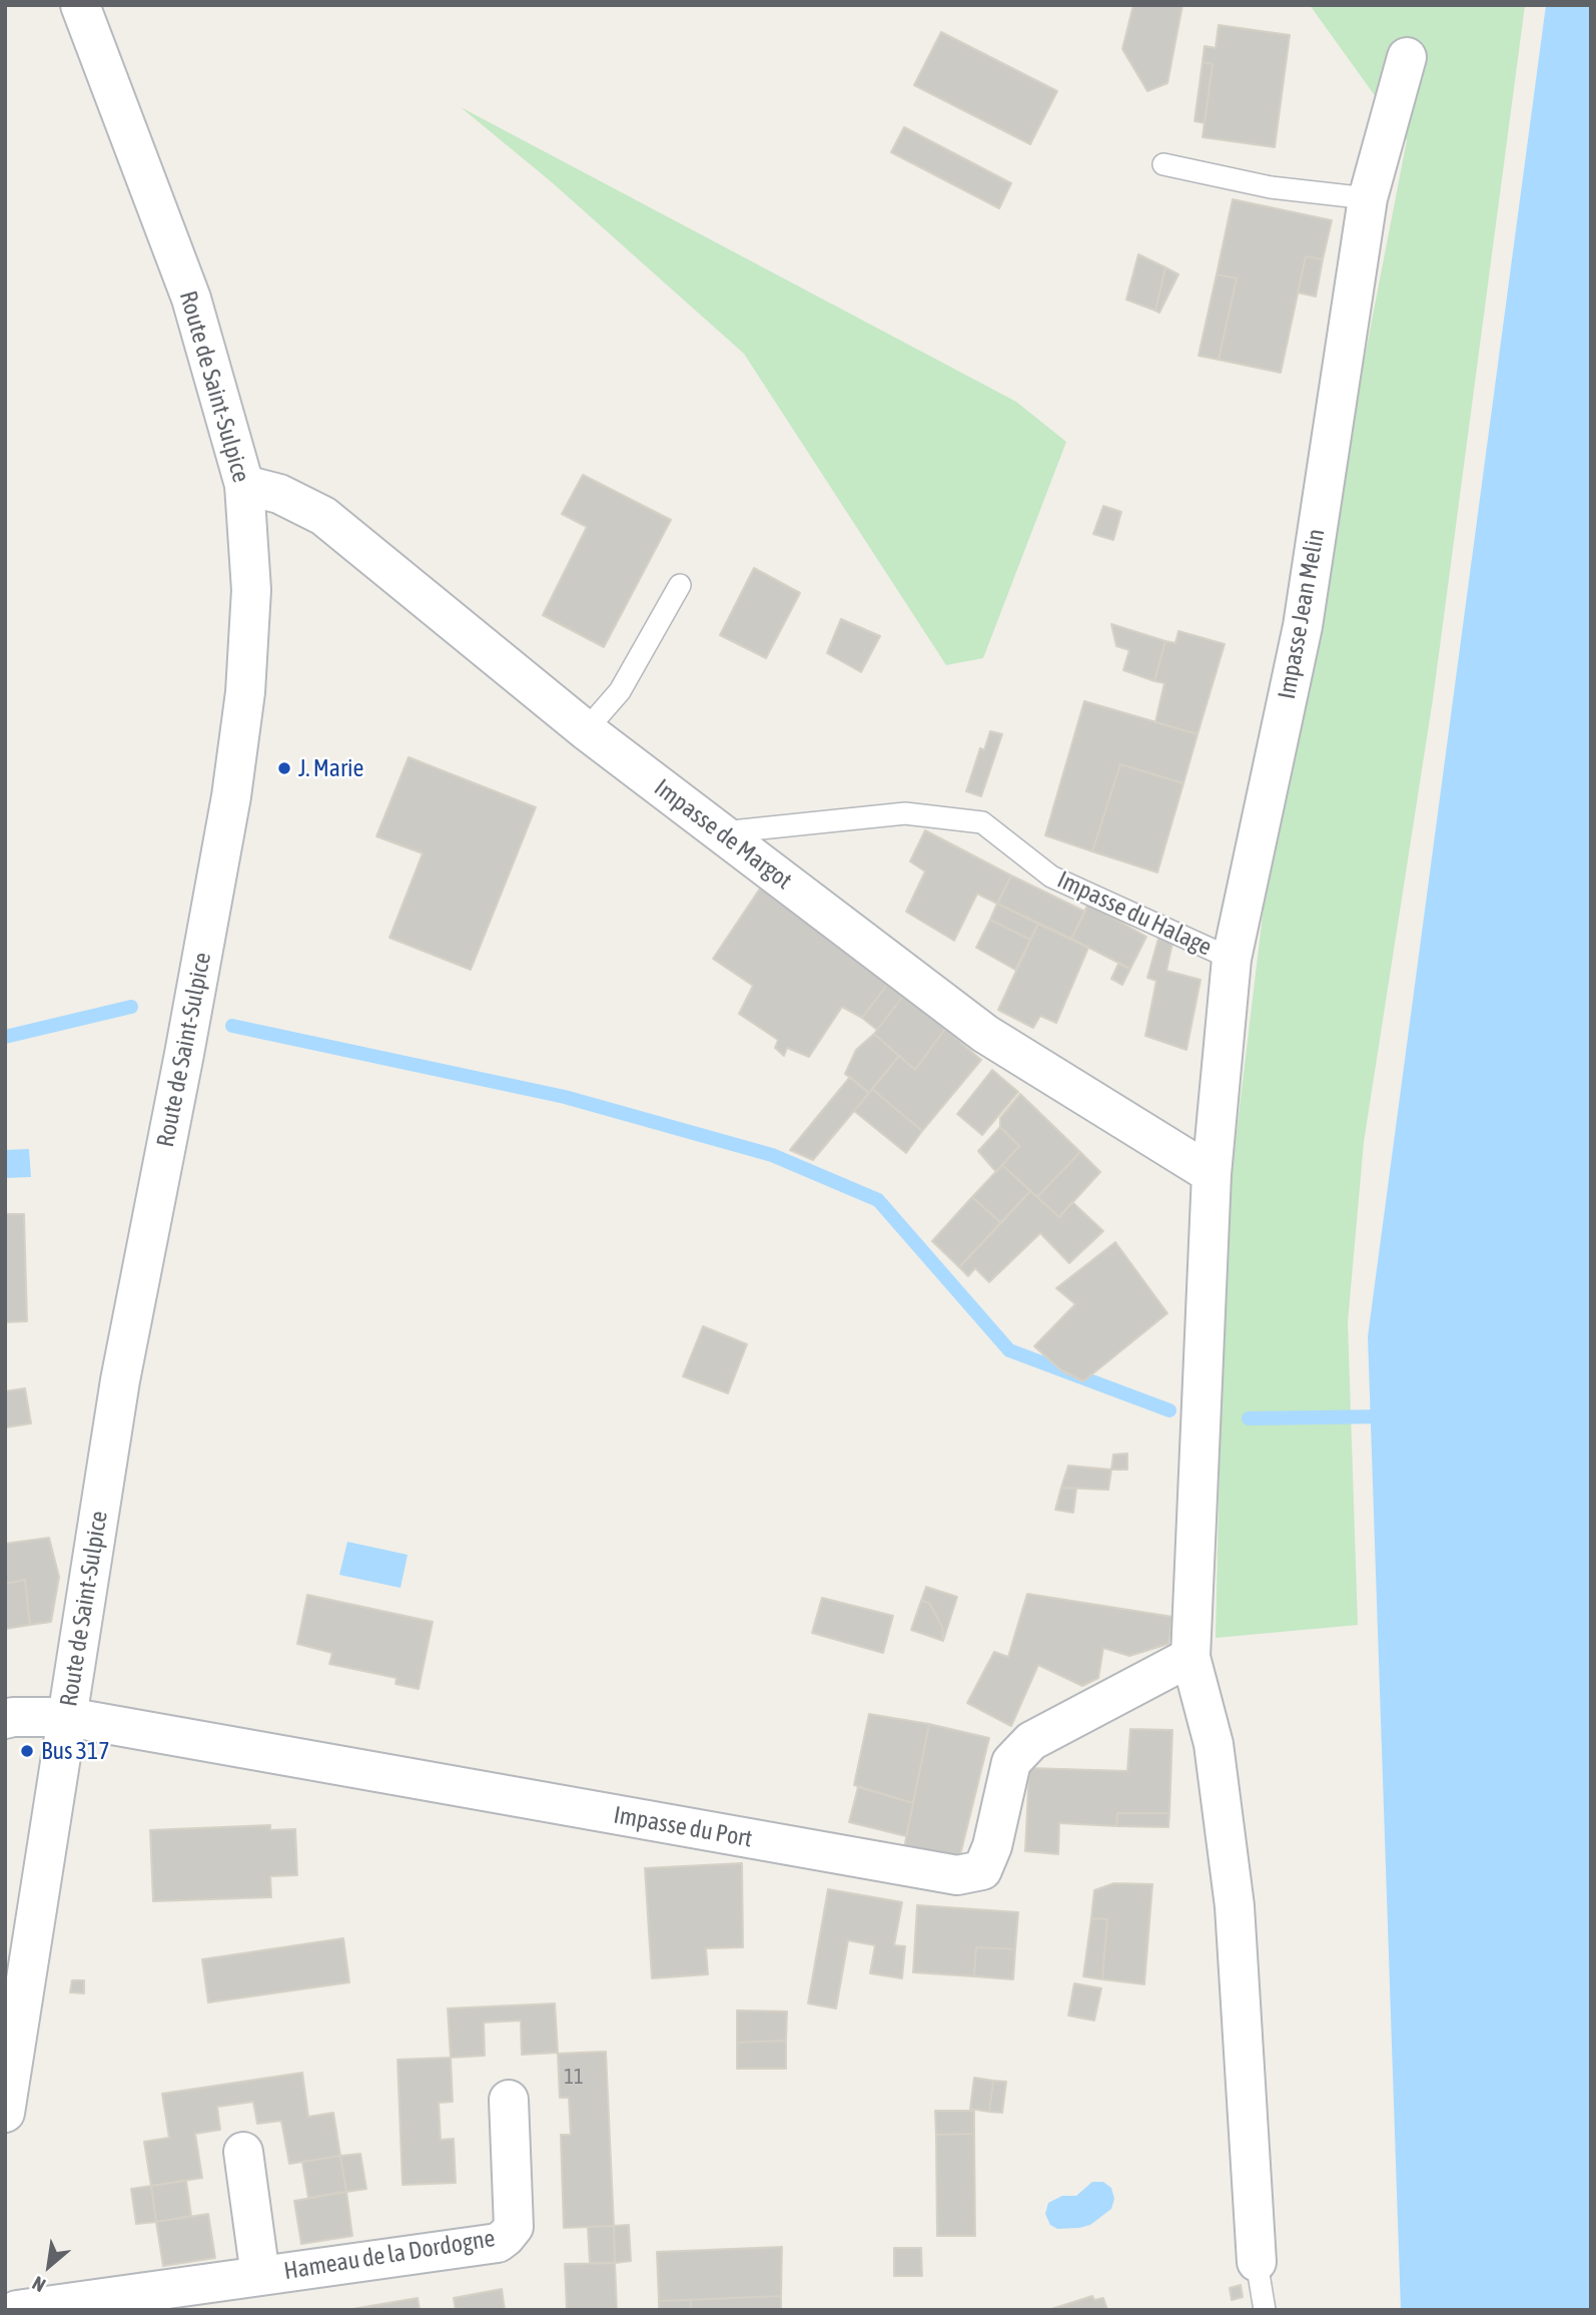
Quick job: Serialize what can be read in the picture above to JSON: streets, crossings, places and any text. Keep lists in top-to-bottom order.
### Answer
{
  "streets": {
    "street": [
      "Route de Saint-Sulpice",
      "Impasse Jean Melin",
      "Impasse de Margot",
      "Impasse du Port",
      "Hameau de la Dordogne"
    ],
    "lane": ["Impasse du Halage"]
  },
  "crossings": [
    ["Route de Saint-Sulpice", "Impasse de Margot"],
    ["Route de Saint-Sulpice", "Impasse du Port"],
    ["Impasse Jean Melin", "Impasse de Margot"],
    ["Impasse Jean Melin", "Impasse du Halage"],
    ["Impasse Jean Melin", "Impasse du Port"],
    ["Impasse de Margot", "Impasse du Halage"]
  ],
  "places": ["J. Marie", "Bus 317"],
  "house_numbers": ["11"],
  "north": "bottom left"
}
